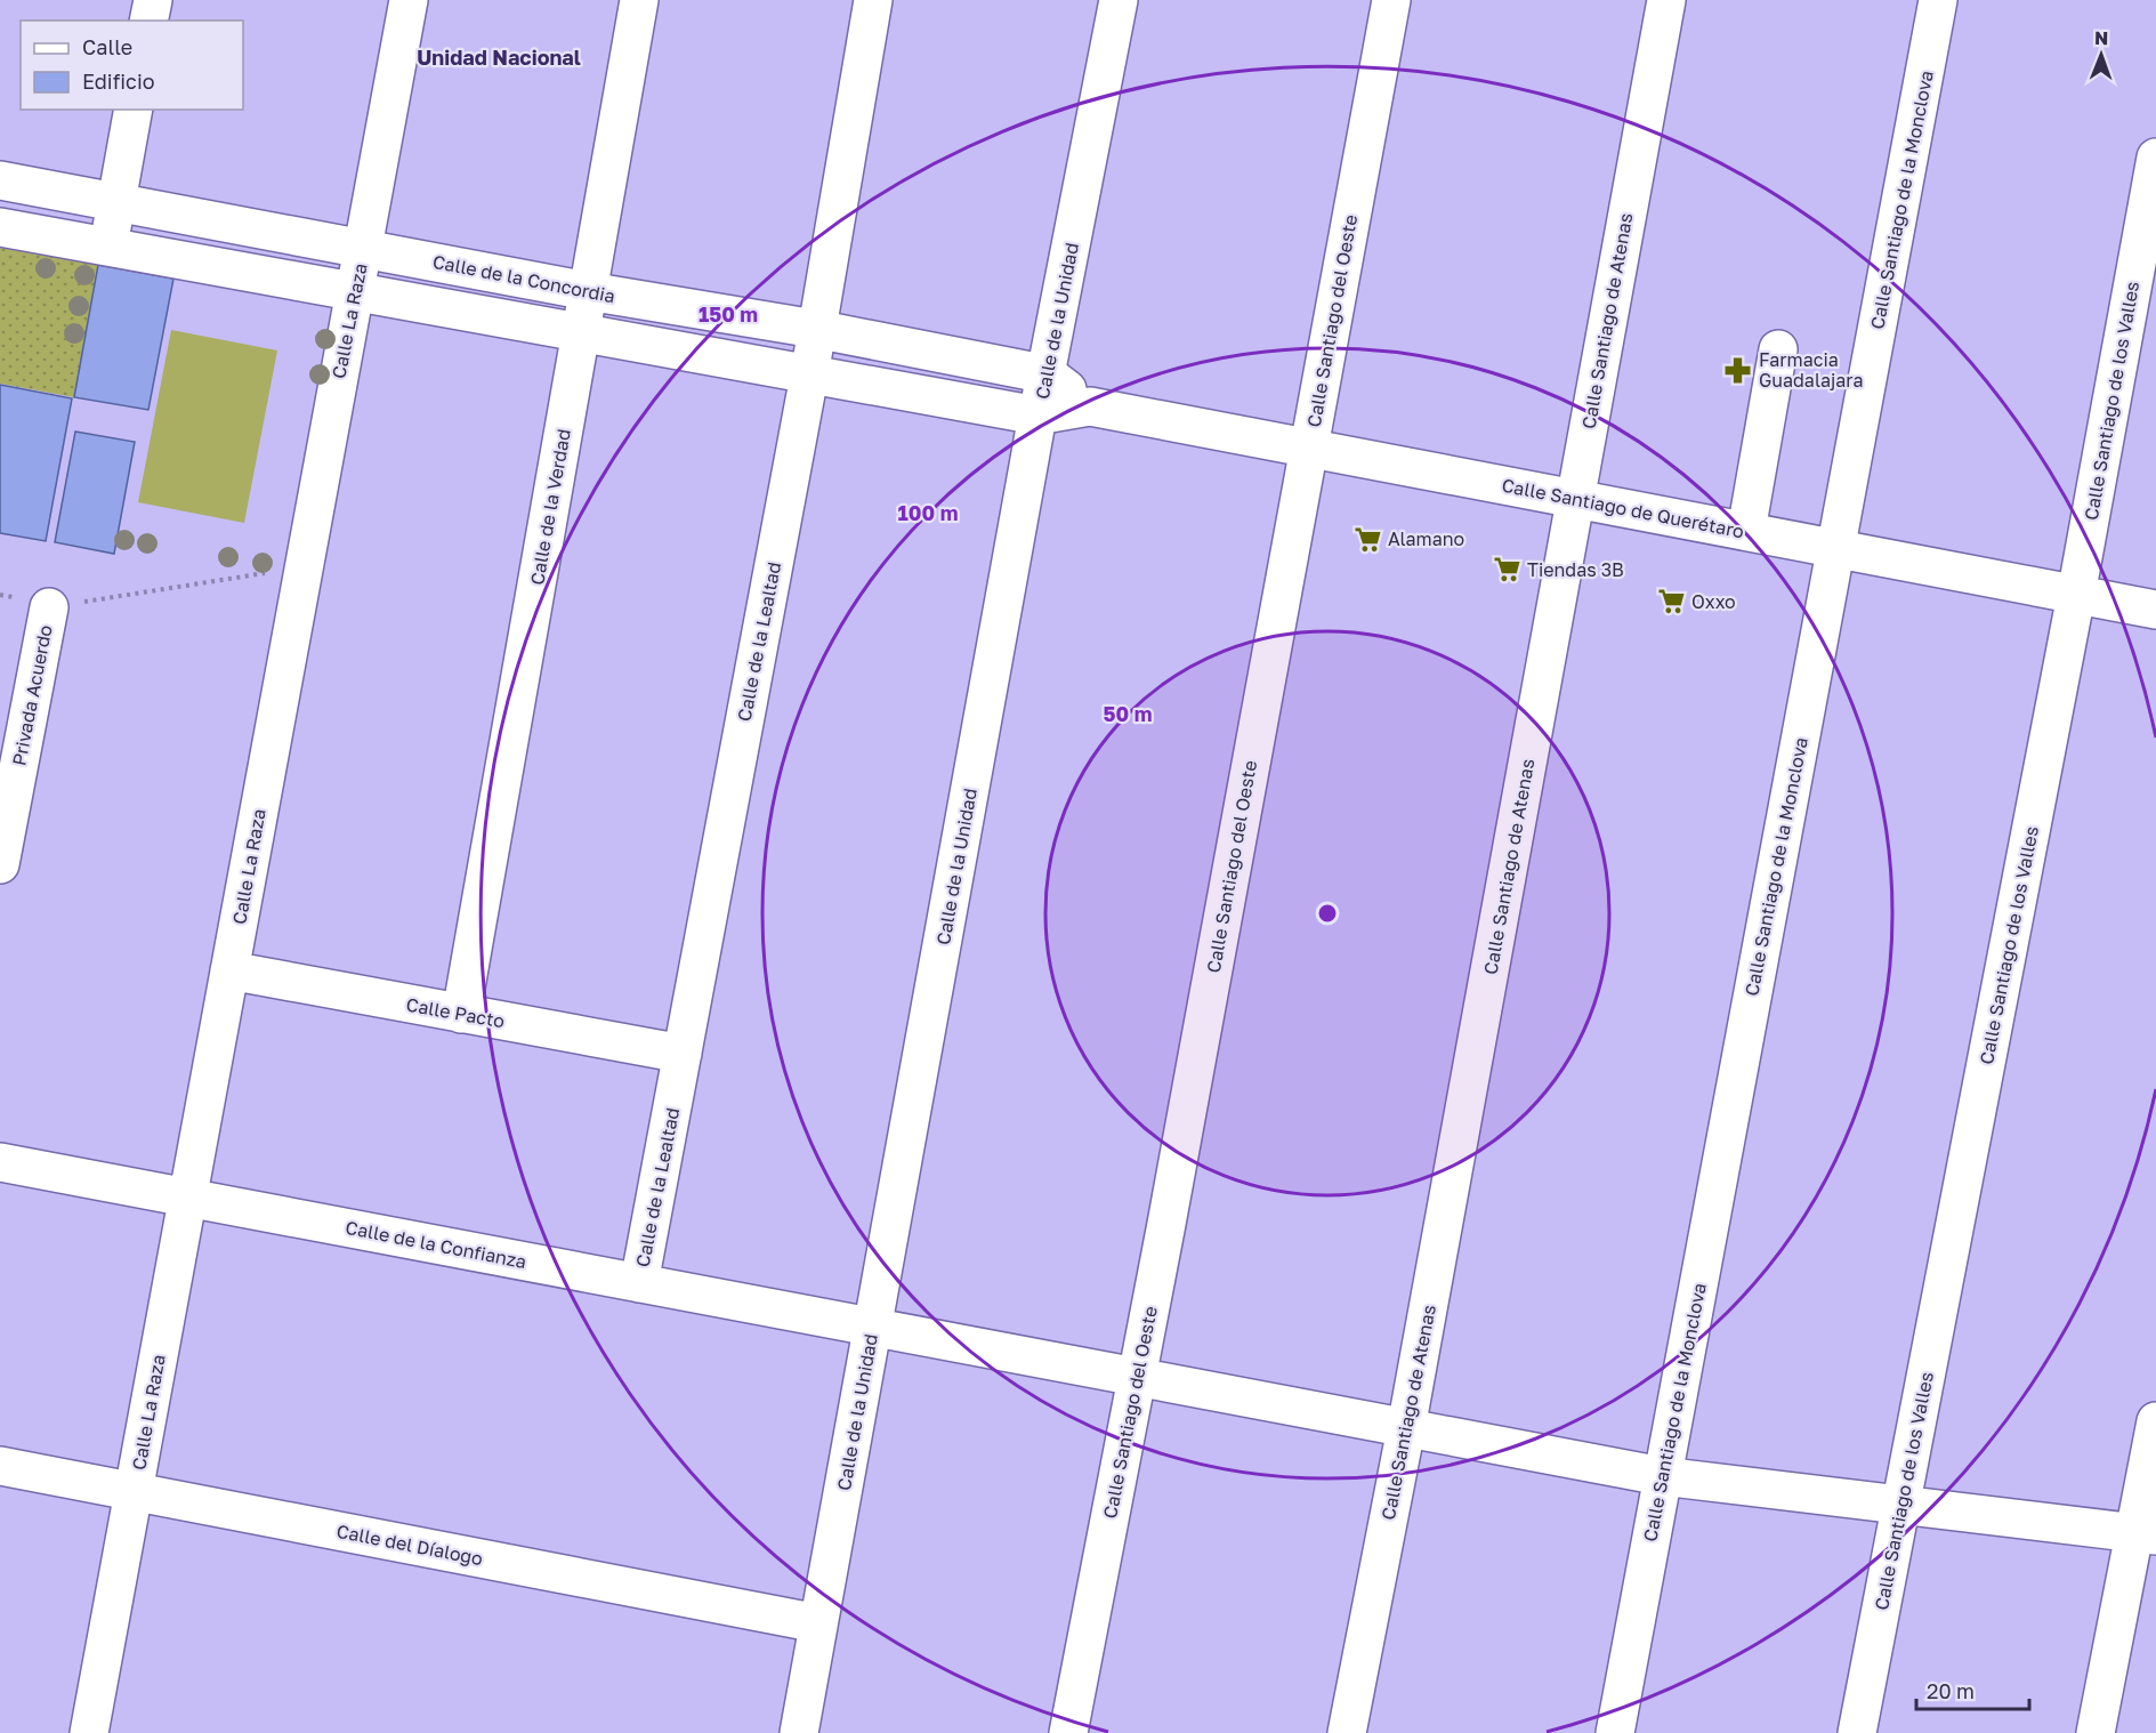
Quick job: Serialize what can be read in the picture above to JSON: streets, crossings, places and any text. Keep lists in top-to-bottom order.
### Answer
{
  "streets": {
    "street": [
      "Calle Santiago de la Monclova",
      "Calle de la Concordia",
      "Calle La Raza",
      "Calle de la Unidad",
      "Calle Santiago del Oeste",
      "Calle Santiago de Atenas",
      "Calle Santiago de los Valles",
      "Calle de la Verdad",
      "Calle Santiago de Querétaro",
      "Calle de la Lealtad",
      "Privada Acuerdo",
      "Calle Pacto",
      "Calle de la Confianza",
      "Calle del Díalogo"
    ]
  },
  "crossings": [
    ["Calle Santiago de la Monclova", "Calle Santiago de Querétaro"],
    ["Calle Santiago de la Monclova", "Calle de la Confianza"],
    ["Calle de la Concordia", "Calle La Raza"],
    ["Calle de la Concordia", "Calle de la Unidad"],
    ["Calle de la Concordia", "Calle de la Verdad"],
    ["Calle de la Concordia", "Calle Santiago de Querétaro"],
    ["Calle de la Concordia", "Calle de la Lealtad"],
    ["Calle La Raza", "Calle Pacto"],
    ["Calle La Raza", "Calle de la Confianza"],
    ["Calle La Raza", "Calle del Díalogo"],
    ["Calle de la Unidad", "Calle Santiago de Querétaro"],
    ["Calle de la Unidad", "Calle de la Confianza"],
    ["Calle de la Unidad", "Calle del Díalogo"],
    ["Calle Santiago del Oeste", "Calle Santiago de Querétaro"],
    ["Calle Santiago del Oeste", "Calle de la Confianza"],
    ["Calle Santiago de Atenas", "Calle Santiago de Querétaro"],
    ["Calle Santiago de Atenas", "Calle de la Confianza"],
    ["Calle Santiago de los Valles", "Calle Santiago de Querétaro"],
    ["Calle Santiago de los Valles", "Calle de la Confianza"],
    ["Calle de la Verdad", "Calle Pacto"],
    ["Calle de la Lealtad", "Calle Pacto"],
    ["Calle de la Lealtad", "Calle de la Confianza"]
  ],
  "districts": ["Unidad Nacional"],
  "places": {
    "pharmacy": ["Farmacia Guadalajara"],
    "supermarket": ["Alamano", "Tiendas 3B", "Oxxo"]
  },
  "legend": ["Calle", "Edificio"],
  "scale_bar": "20 m",
  "north": "top",
  "rings": ["150 m", "100 m", "50 m"]
}
